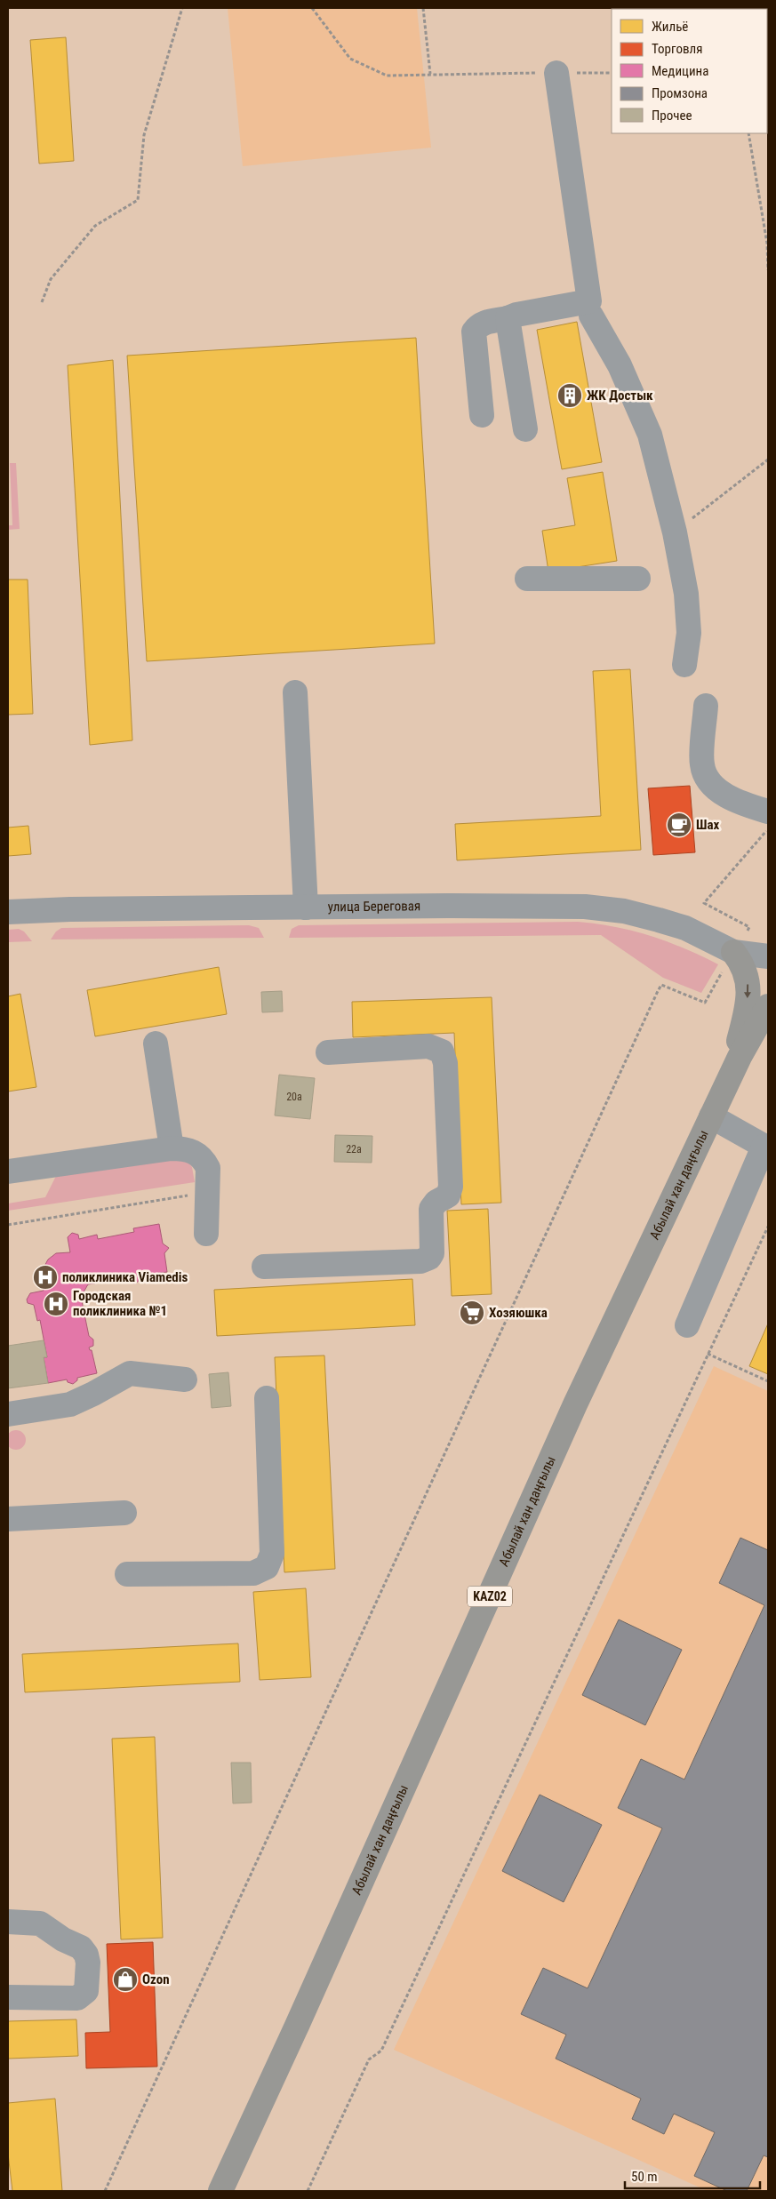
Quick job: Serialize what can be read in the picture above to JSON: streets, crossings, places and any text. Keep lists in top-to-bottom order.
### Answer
{
  "streets": {
    "highway": ["Абылай хан даңғылы", "KАZ02"],
    "street": ["улица Береговая"]
  },
  "places": {
    "building": ["ЖК Достык"],
    "cafe": ["Шах"],
    "hospital": ["поликлиника Viamedis", "Городская поликлиника №1"],
    "supermarket": ["Хозяюшка"],
    "shop": ["Ozon"]
  },
  "house_numbers": ["20а", "22а"],
  "legend": [
    "Жильё",
    "Торговля",
    "Медицина",
    "Промзона",
    "Прочее"
  ],
  "scale_bar": "50 m"
}
